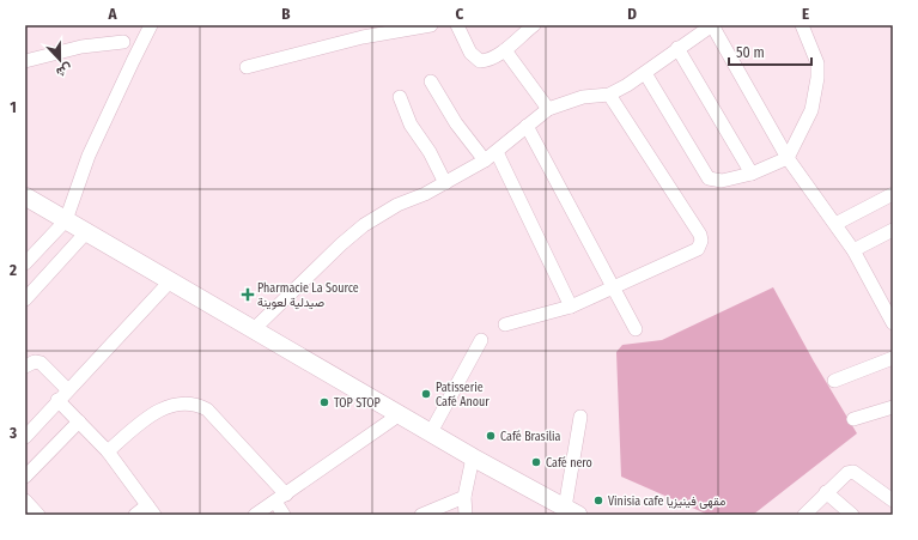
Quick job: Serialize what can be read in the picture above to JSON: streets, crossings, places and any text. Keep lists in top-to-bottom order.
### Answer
{
  "places": {
    "health": ["Pharmacie La Source صيدلية لعوينة"],
    "other": [
      "Patisserie Café Anour",
      "TOP STOP",
      "Café Brasilia",
      "Café nero",
      "Vinisia cafe مقهى فينيزيا"
    ]
  },
  "scale_bar": "50 m",
  "north": "bottom",
  "grid": {
    "columns": [
      "A",
      "B",
      "C",
      "D",
      "E"
    ],
    "rows": ["1", "2", "3"]
  }
}
